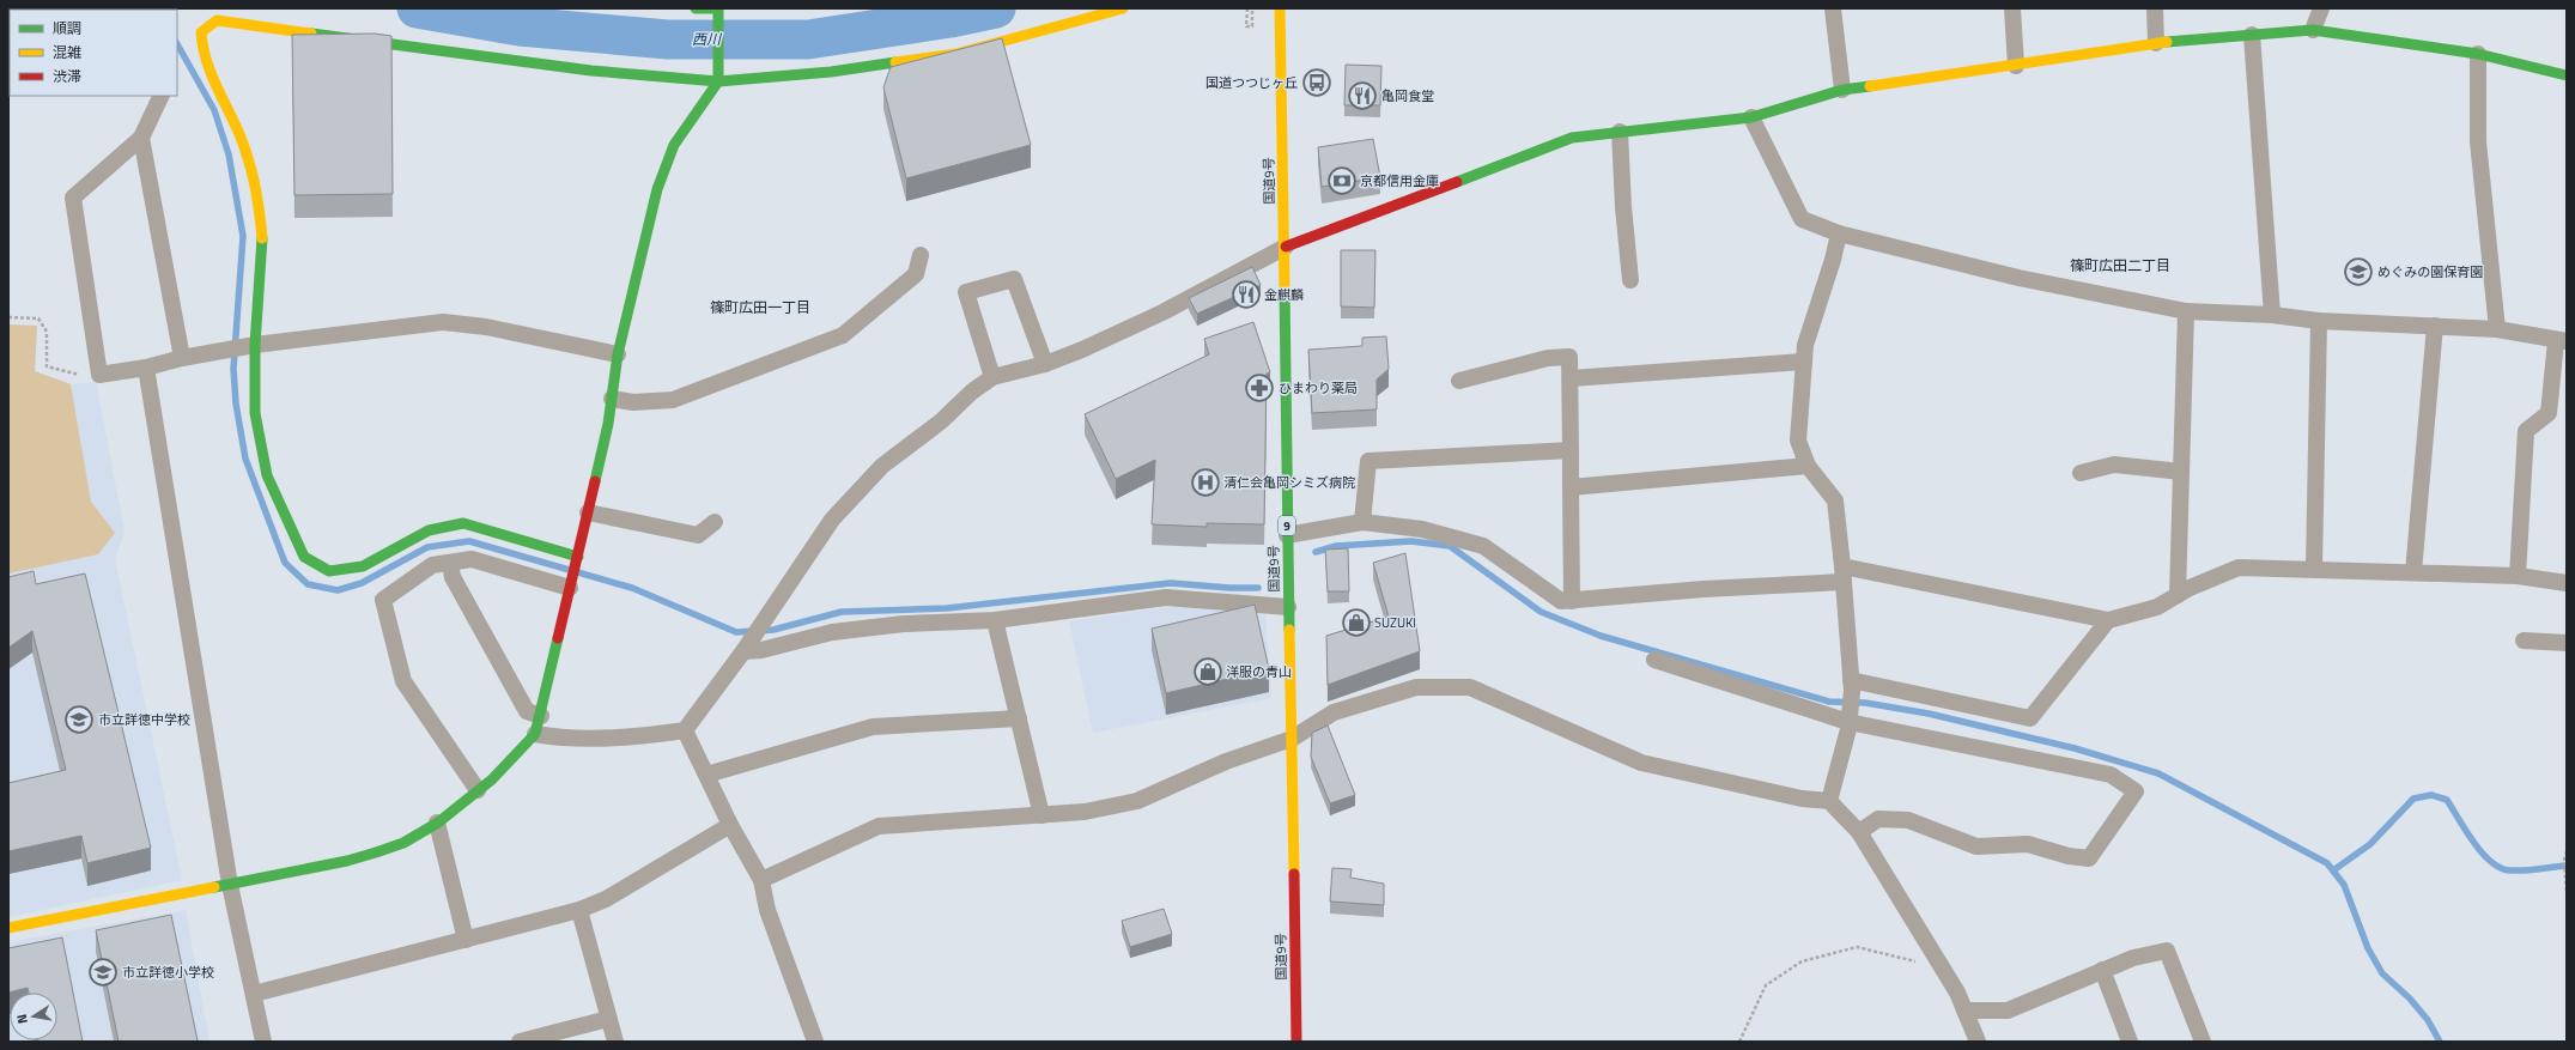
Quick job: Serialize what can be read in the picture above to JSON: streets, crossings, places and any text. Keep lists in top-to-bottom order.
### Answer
{
  "streets": {
    "main road": ["国道9号", "9"]
  },
  "districts": ["篠町広田二丁目", "篠町広田一丁目"],
  "water": ["西川"],
  "places": {
    "bus stop": ["国道つつじヶ丘"],
    "restaurant": ["亀岡食堂", "金麒麟"],
    "bank": ["京都信用金庫"],
    "school or university": ["めぐみの園保育園", "市立詳徳中学校", "市立詳徳小学校"],
    "pharmacy": ["ひまわり薬局"],
    "hospital": ["清仁会亀岡シミズ病院"],
    "shop": ["SUZUKI", "洋服の青山"]
  },
  "legend": ["順調", "混雑", "渋滞"],
  "north": "left"
}
